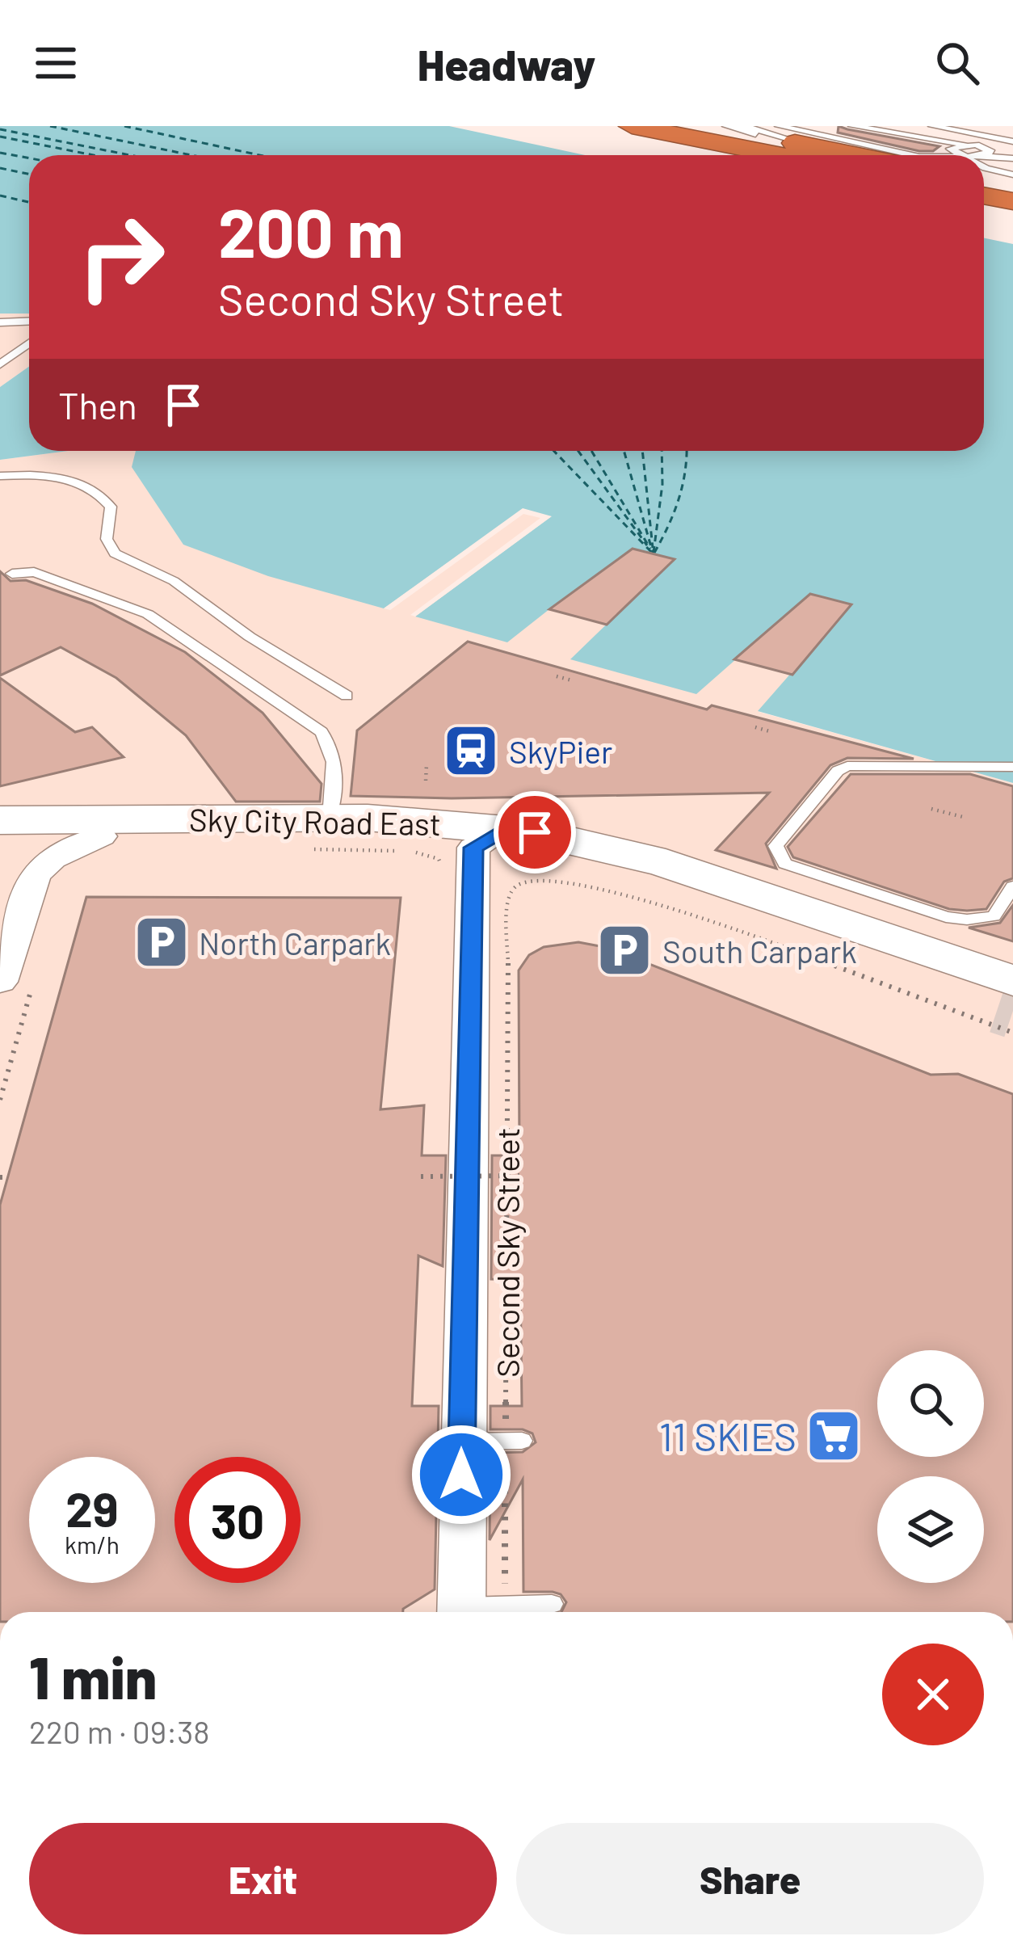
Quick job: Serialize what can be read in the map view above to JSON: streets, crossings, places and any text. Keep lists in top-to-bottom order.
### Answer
{
  "streets": {
    "street": ["Sky City Road East", "Second Sky Street"]
  },
  "crossings": [
    ["Sky City Road East", "Second Sky Street"]
  ],
  "places": {
    "station": ["SkyPier"],
    "parking": ["North Carpark", "South Carpark"],
    "supermarket": ["11 SKIES"]
  },
  "page": {
    "header": "Headway",
    "turn": ["200 m", "Second Sky Street"],
    "then": "Then",
    "speed": "29 km/h",
    "limit": "30",
    "heading": ["1 min", "220 m · 09:38"],
    "buttons": ["Exit", "Share"]
  }
}
